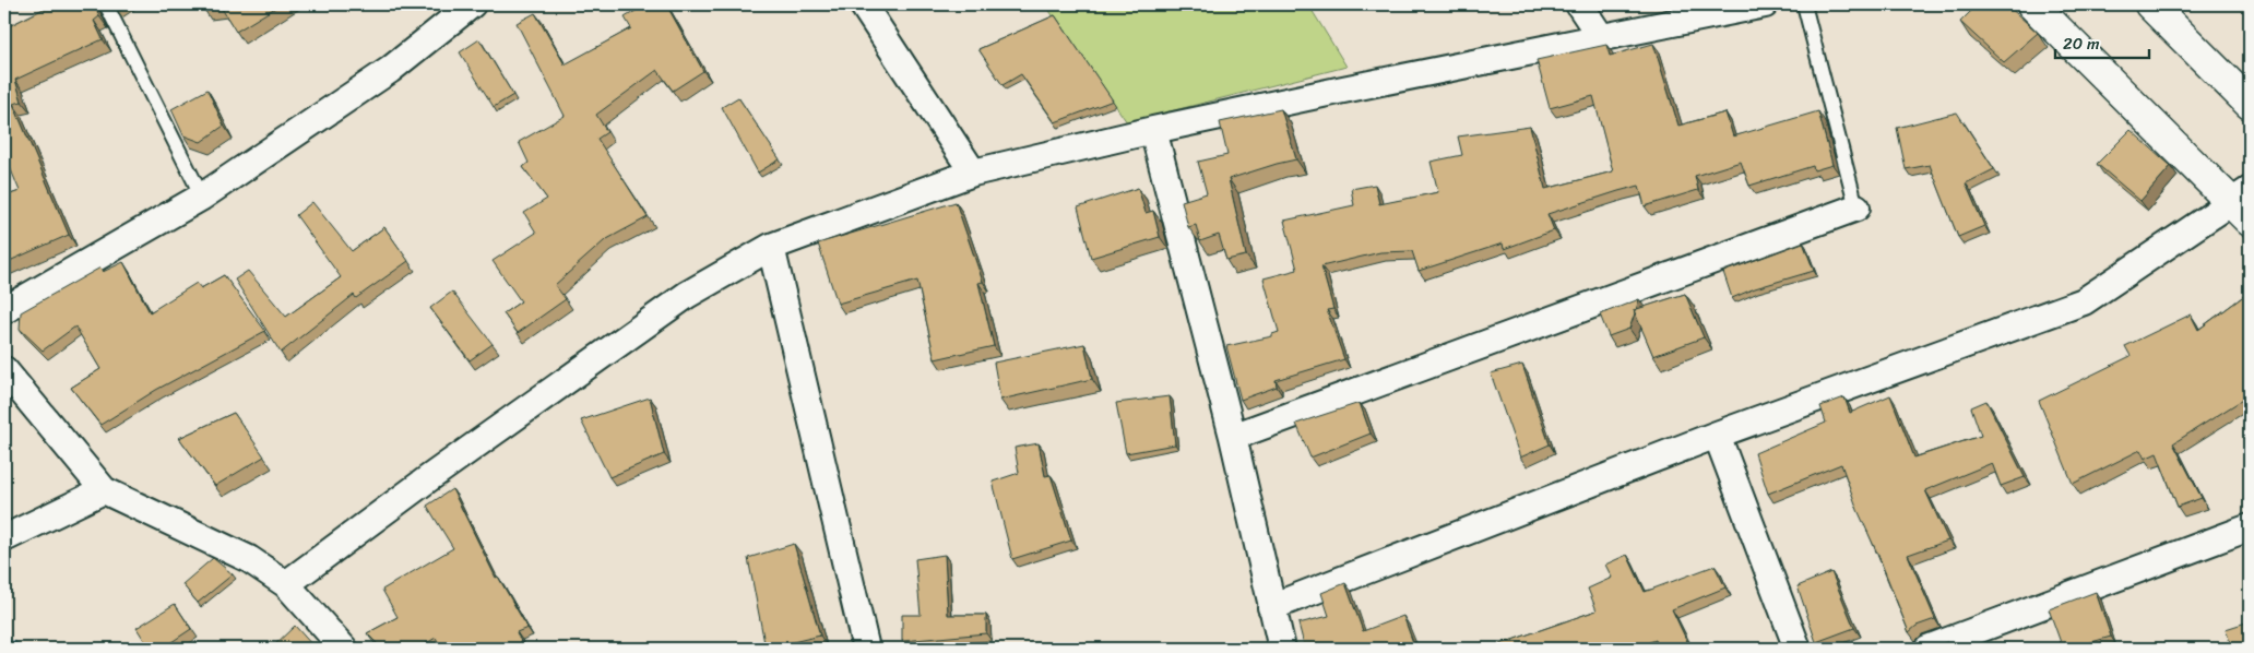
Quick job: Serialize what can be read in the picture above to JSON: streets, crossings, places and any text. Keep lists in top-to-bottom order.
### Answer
{
  "scale_bar": "20 m"
}
